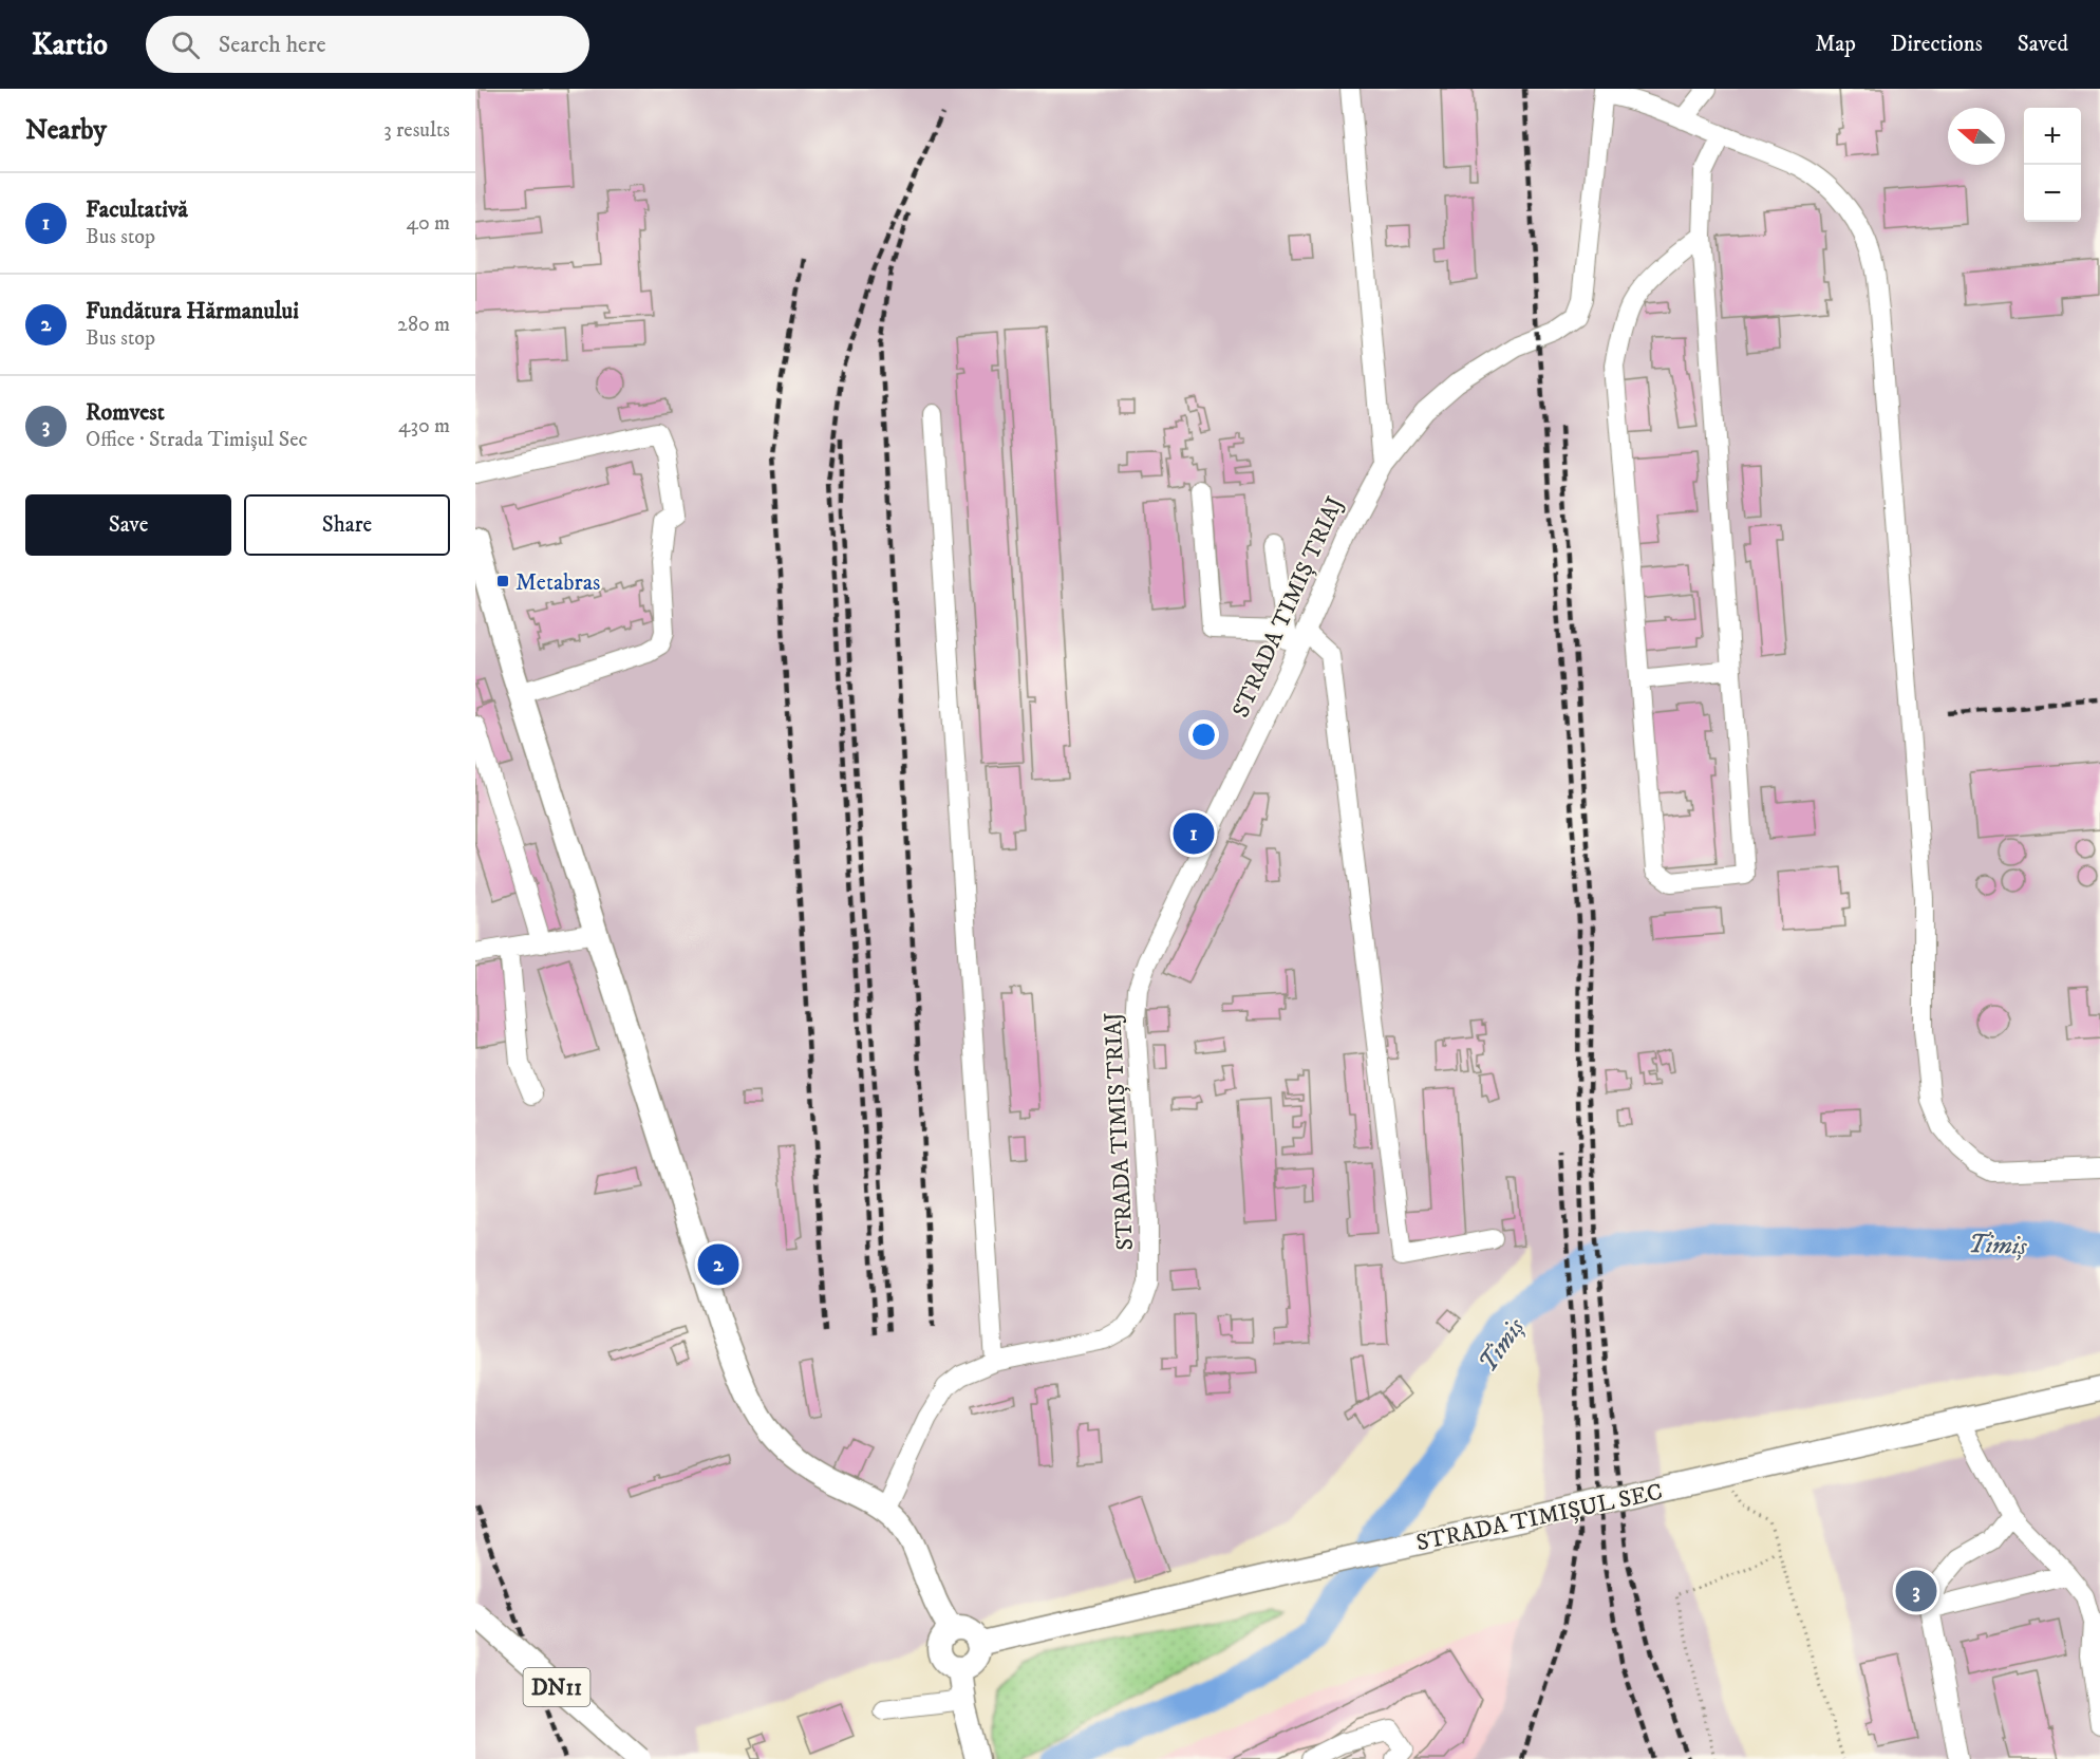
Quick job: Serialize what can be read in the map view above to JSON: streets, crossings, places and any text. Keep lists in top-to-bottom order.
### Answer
{
  "streets": {
    "main road": ["STRADA TIMIȘUL SEC", "DN11"],
    "street": ["STRADA TIMIȘ TRIAJ"]
  },
  "water": ["Timiș"],
  "places": {
    "transit": ["Metabras"]
  },
  "north": "left",
  "page": {
    "header": "Kartio",
    "search": "Search here",
    "nav": ["Map", "Directions", "Saved"],
    "heading": ["Nearby", "3 results"],
    "map_buttons": ["+", "−"],
    "list": [
      {
        "mark": "1",
        "name": "Facultativă",
        "note": "Bus stop",
        "value": "40 m"
      },
      {
        "mark": "2",
        "name": "Fundătura Hărmanului",
        "note": "Bus stop",
        "value": "280 m"
      },
      {
        "mark": "3",
        "name": "Romvest",
        "note": "Office · Strada Timișul Sec",
        "value": "430 m"
      }
    ],
    "buttons": ["Save", "Share"],
    "pins": ["1", "2", "3"]
  }
}
